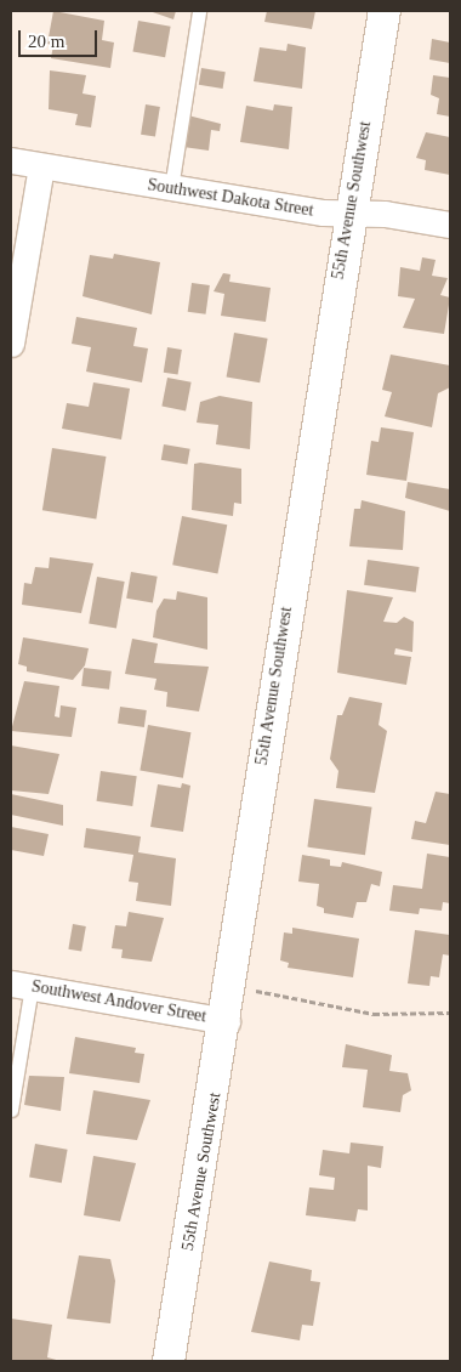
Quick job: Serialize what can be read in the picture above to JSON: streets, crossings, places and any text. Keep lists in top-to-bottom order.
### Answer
{
  "streets": {
    "street": ["Southwest Dakota Street", "55th Avenue Southwest", "Southwest Andover Street"]
  },
  "crossings": [
    ["Southwest Dakota Street", "55th Avenue Southwest"],
    ["55th Avenue Southwest", "Southwest Andover Street"]
  ],
  "scale_bar": "20 m"
}
